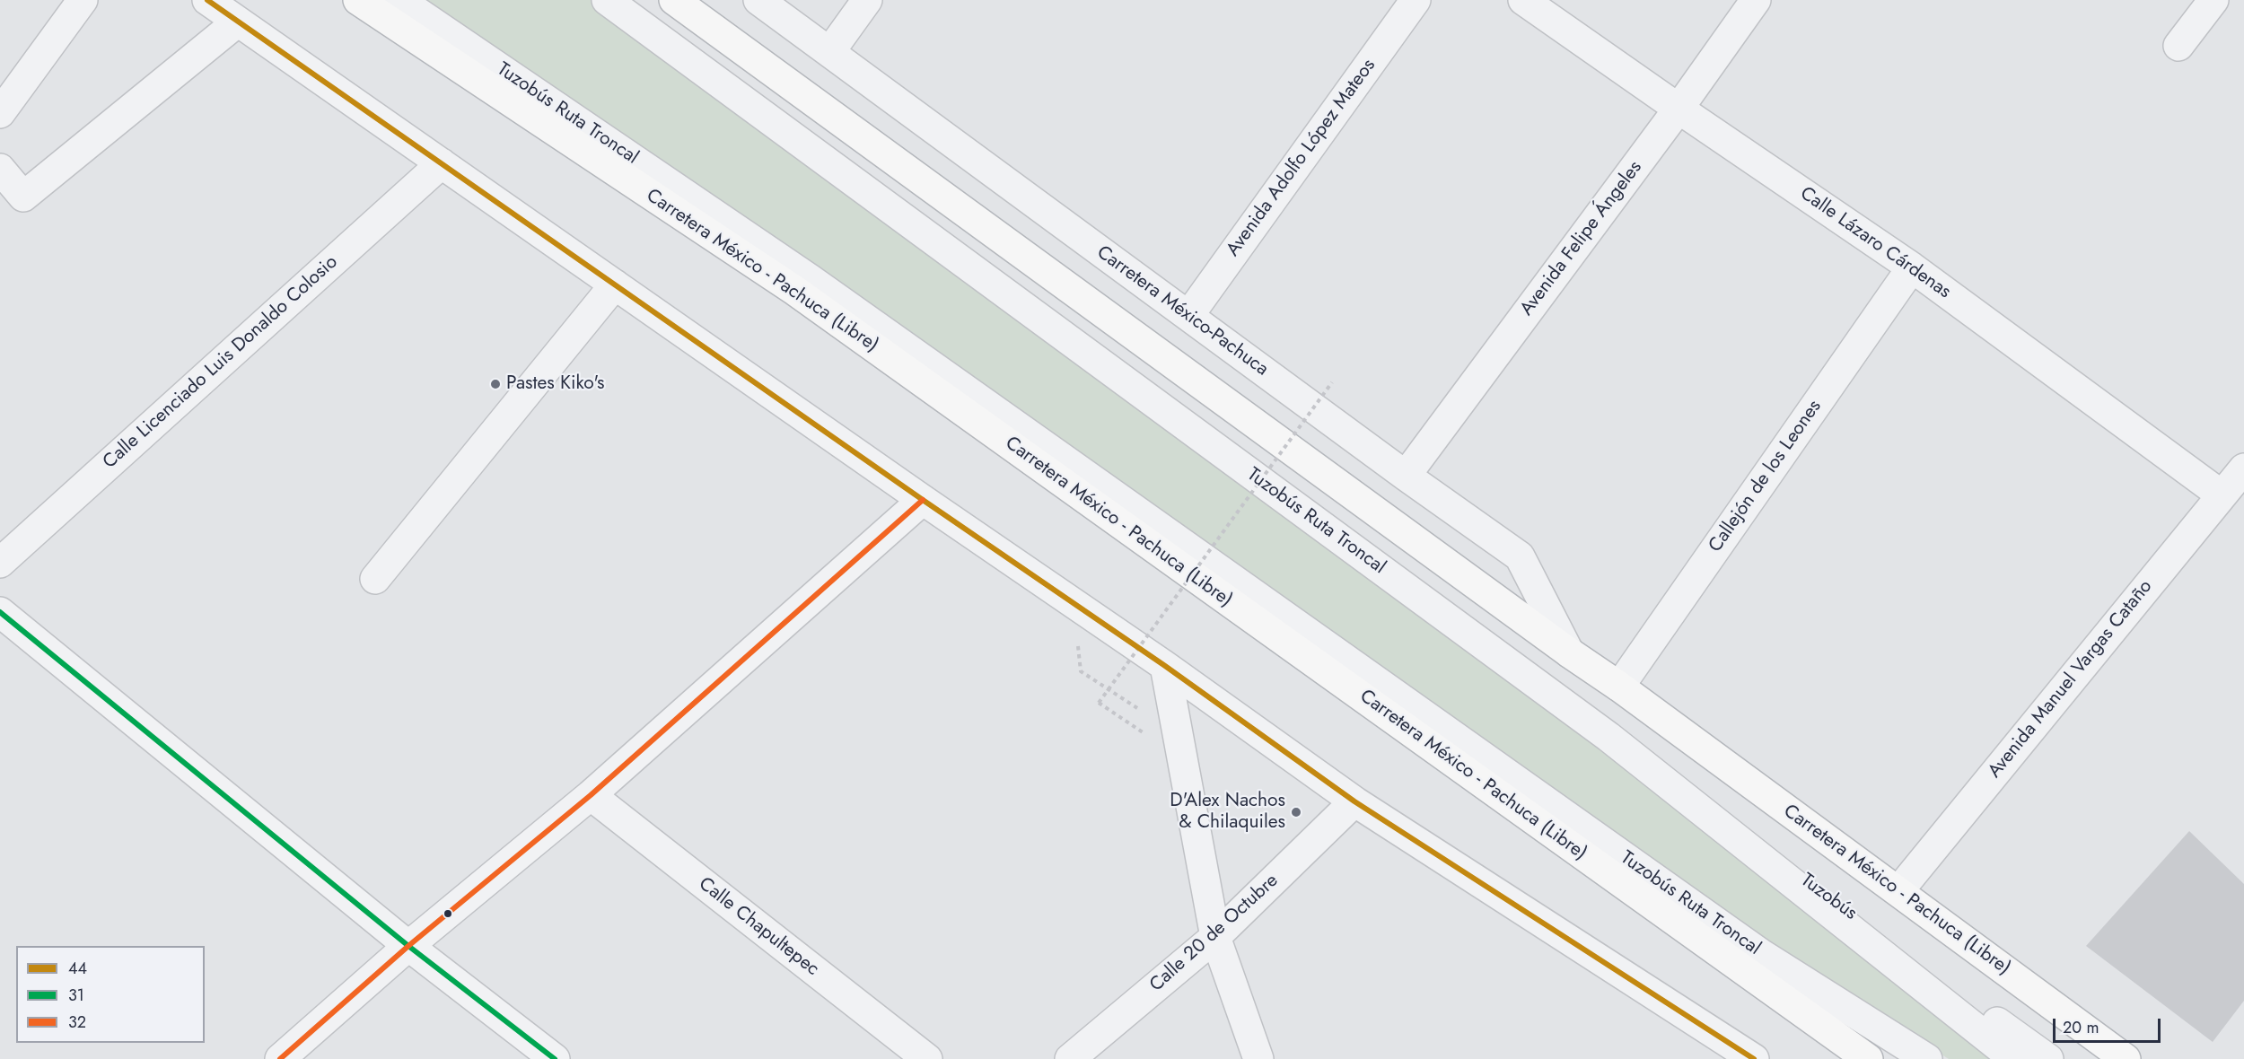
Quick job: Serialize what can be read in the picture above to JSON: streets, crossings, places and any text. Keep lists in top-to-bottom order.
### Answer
{
  "streets": {
    "highway": ["Carretera México - Pachuca (Libre)"],
    "street": [
      "Tuzobús Ruta Troncal",
      "Avenida Adolfo López Mateos",
      "Avenida Felipe Ángeles",
      "Calle Lázaro Cárdenas",
      "Carretera México-Pachuca",
      "Calle Licenciado Luis Donaldo Colosio",
      "Callejón de los Leones",
      "Avenida Manuel Vargas Cataño",
      "Tuzobús",
      "Calle Chapultepec",
      "Calle 20 de Octubre"
    ]
  },
  "crossings": [
    ["Tuzobús Ruta Troncal", "Tuzobús"],
    ["Avenida Adolfo López Mateos", "Carretera México-Pachuca"],
    ["Avenida Felipe Ángeles", "Calle Lázaro Cárdenas"],
    ["Avenida Felipe Ángeles", "Carretera México-Pachuca"],
    ["Calle Lázaro Cárdenas", "Callejón de los Leones"],
    ["Calle Lázaro Cárdenas", "Avenida Manuel Vargas Cataño"],
    ["Carretera México - Pachuca (Libre)", "Carretera México-Pachuca"],
    ["Carretera México - Pachuca (Libre)", "Callejón de los Leones"],
    ["Carretera México - Pachuca (Libre)", "Avenida Manuel Vargas Cataño"]
  ],
  "places": ["Pastes Kiko's", "D'Alex Nachos & Chilaquiles"],
  "lines": ["transit line 44", "transit line 32", "transit line 31"],
  "legend": ["44", "31", "32"],
  "scale_bar": "20 m"
}
